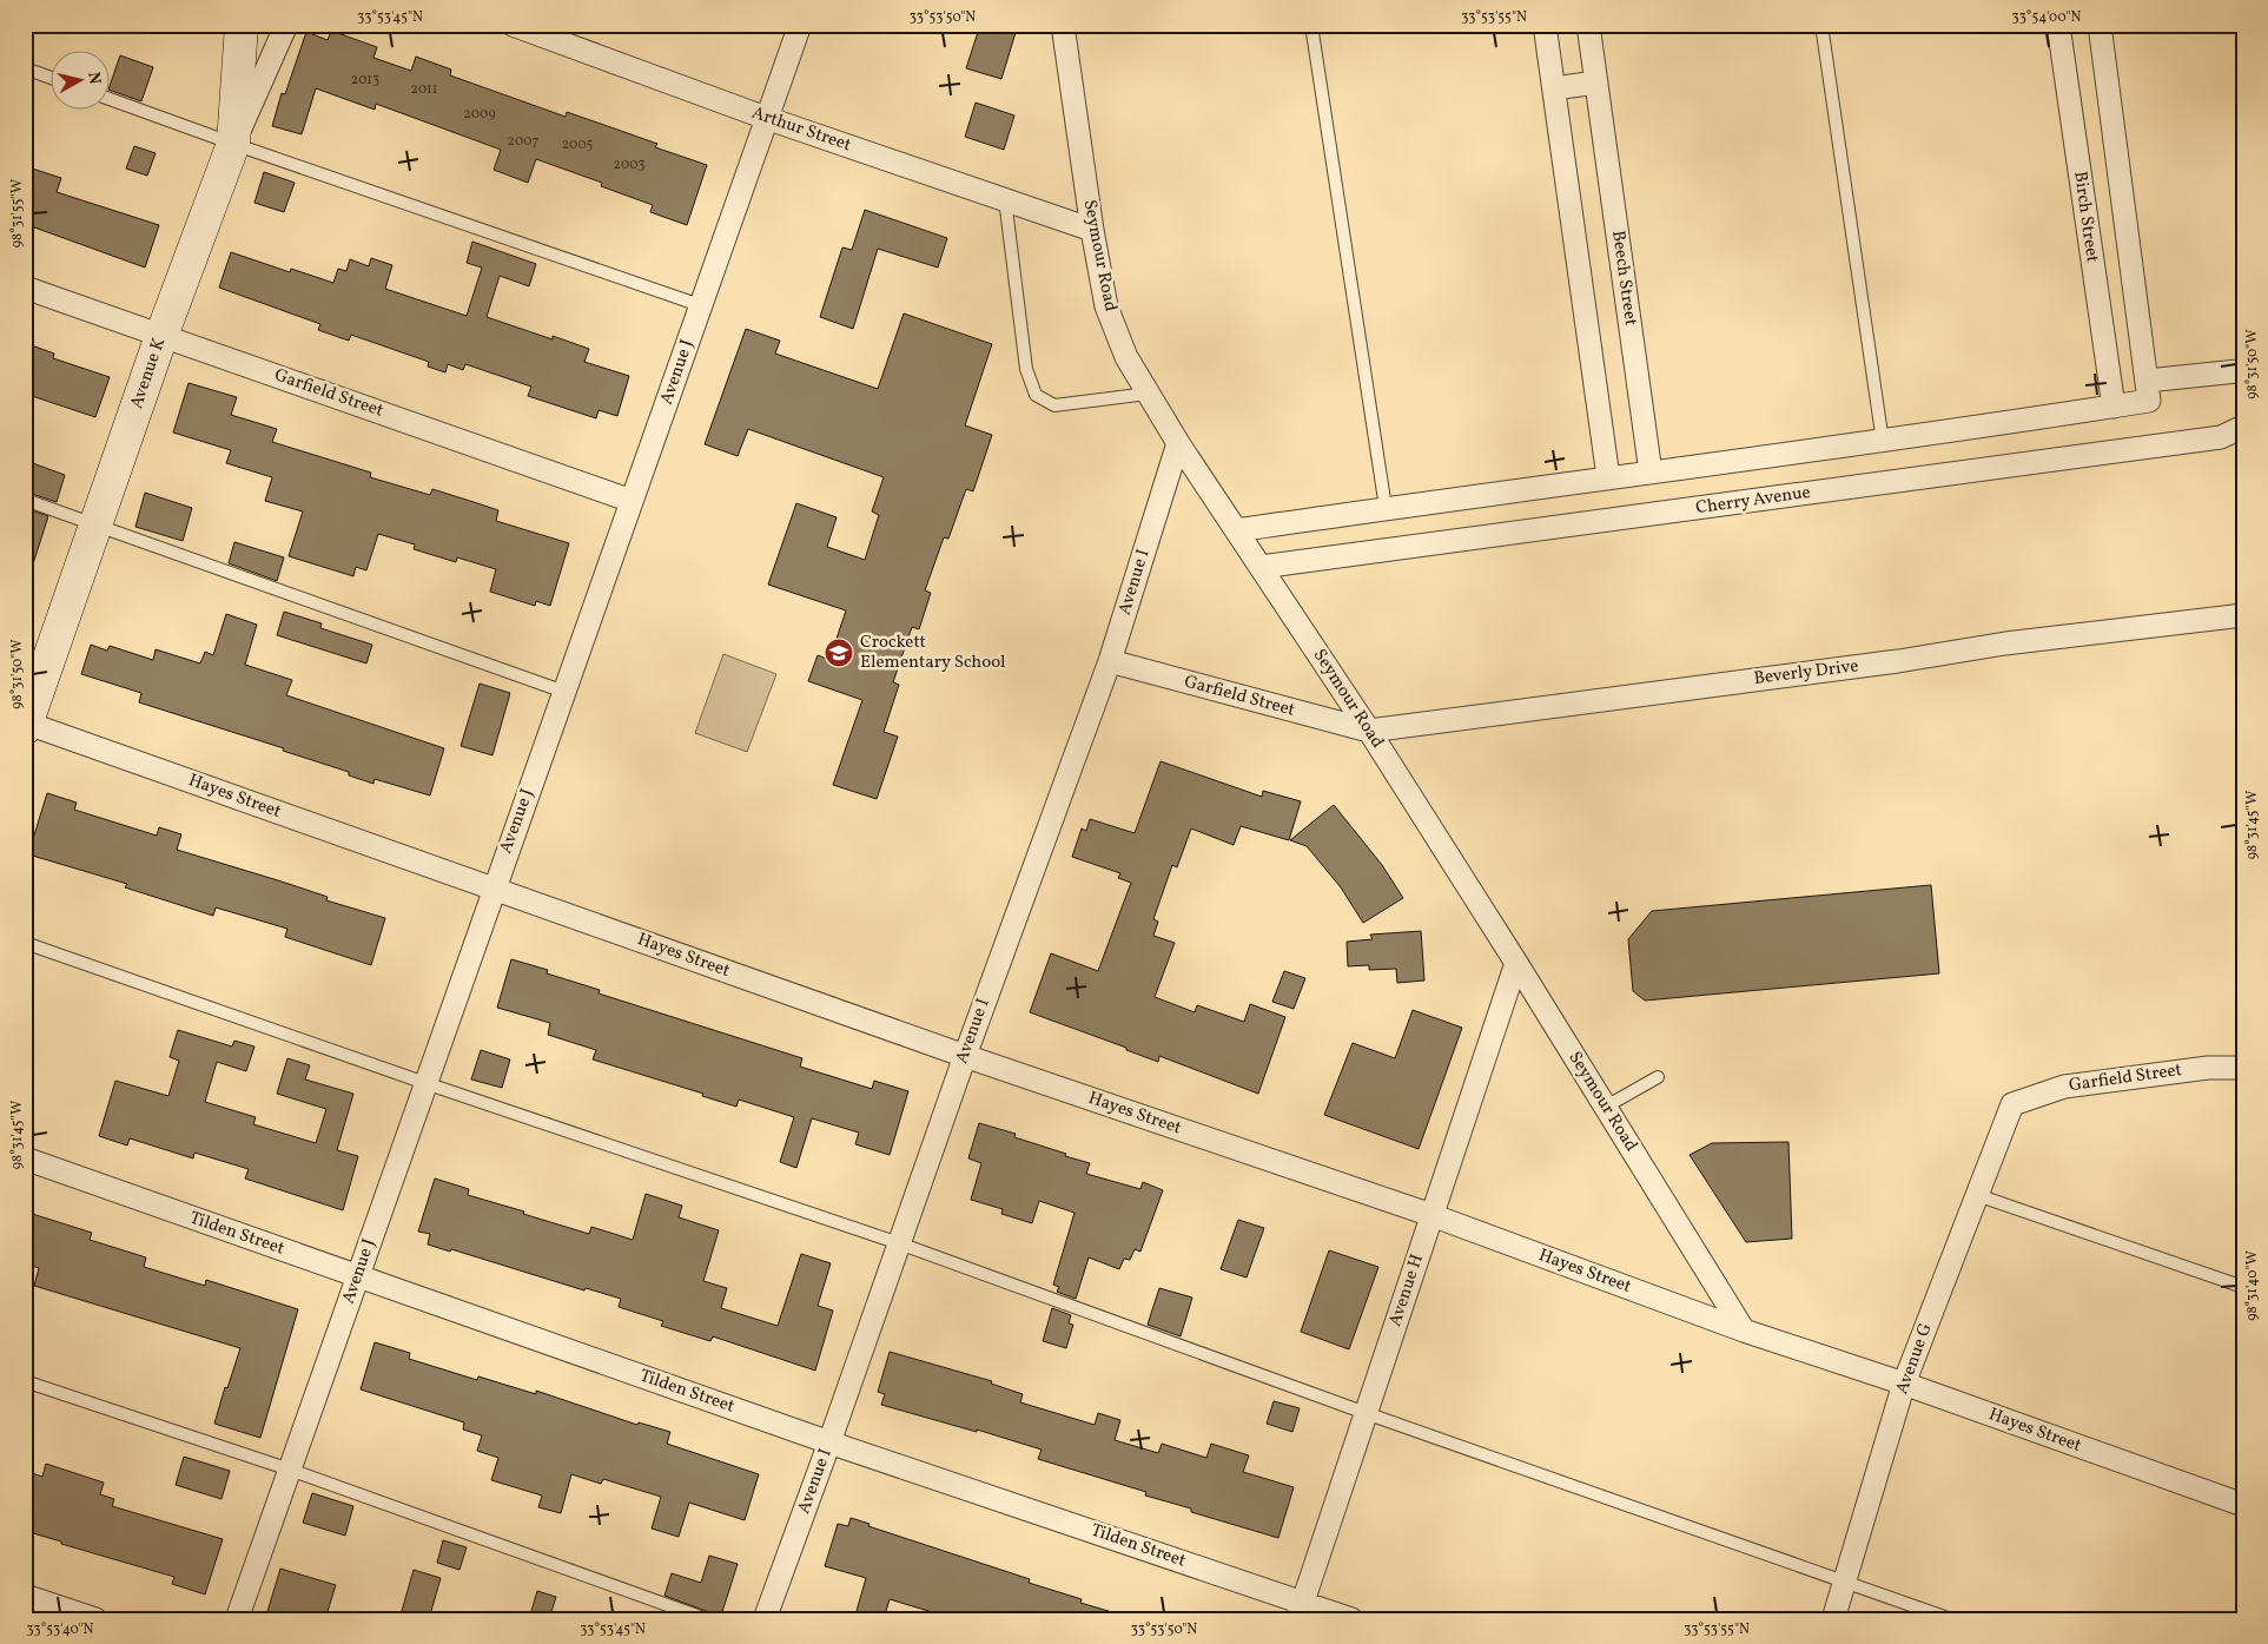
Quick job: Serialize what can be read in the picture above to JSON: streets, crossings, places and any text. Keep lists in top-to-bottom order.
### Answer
{
  "streets": {
    "street": [
      "Arthur Street",
      "Birch Street",
      "Seymour Road",
      "Beech Street",
      "Avenue J",
      "Avenue K",
      "Garfield Street",
      "Cherry Avenue",
      "Avenue I",
      "Beverly Drive",
      "Hayes Street",
      "Tilden Street",
      "Avenue H",
      "Avenue G"
    ]
  },
  "crossings": [
    ["Arthur Street", "Seymour Road"],
    ["Arthur Street", "Avenue J"],
    ["Seymour Road", "Garfield Street"],
    ["Seymour Road", "Cherry Avenue"],
    ["Seymour Road", "Avenue I"],
    ["Seymour Road", "Beverly Drive"],
    ["Seymour Road", "Hayes Street"],
    ["Seymour Road", "Avenue H"],
    ["Avenue J", "Garfield Street"],
    ["Avenue J", "Hayes Street"],
    ["Avenue J", "Tilden Street"],
    ["Avenue K", "Garfield Street"],
    ["Avenue K", "Hayes Street"],
    ["Garfield Street", "Avenue I"],
    ["Garfield Street", "Beverly Drive"],
    ["Garfield Street", "Avenue G"],
    ["Avenue I", "Hayes Street"],
    ["Avenue I", "Tilden Street"],
    ["Hayes Street", "Avenue H"],
    ["Hayes Street", "Avenue G"],
    ["Tilden Street", "Avenue H"]
  ],
  "places": {
    "school or university": ["Crockett Elementary School"]
  },
  "house_numbers": [
    "2013",
    "2011",
    "2009",
    "2007",
    "2005",
    "2003"
  ],
  "north": "right",
  "coordinates": [
    "33°53'45\"N",
    "33°53'50\"N",
    "33°53'55\"N",
    "33°54'00\"N",
    "98°31'55\"W",
    "98°31'50\"W",
    "98°31'45\"W",
    "98°31'40\"W",
    "33°53'40\"N"
  ]
}
